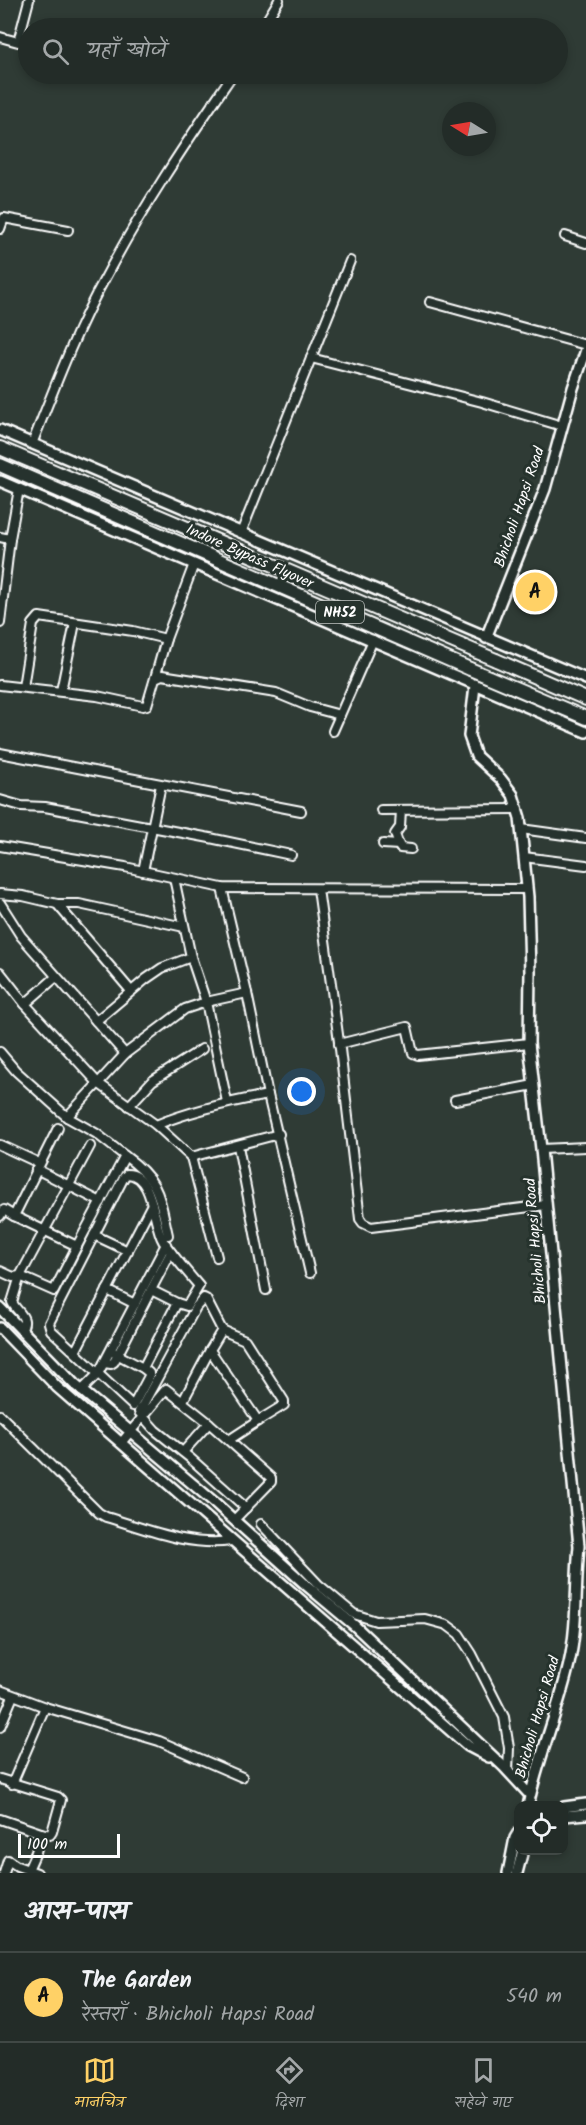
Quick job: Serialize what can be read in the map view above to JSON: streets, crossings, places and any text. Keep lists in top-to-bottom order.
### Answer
{
  "streets": {
    "highway": ["Indore Bypass Flyover", "NH52"],
    "street": ["Bhicholi Hapsi Road"]
  },
  "scale_bar": "100 m",
  "north": "left",
  "page": {
    "search": "यहाँ खोजें",
    "pins": "A",
    "scale": "100 m",
    "heading": "आस-पास",
    "list": [
      {
        "mark": "A",
        "name": "The Garden",
        "note": "रेस्तराँ · Bhicholi Hapsi Road",
        "value": "540 m"
      }
    ],
    "nav": ["मानचित्र", "दिशा", "सहेजे गए"]
  }
}
